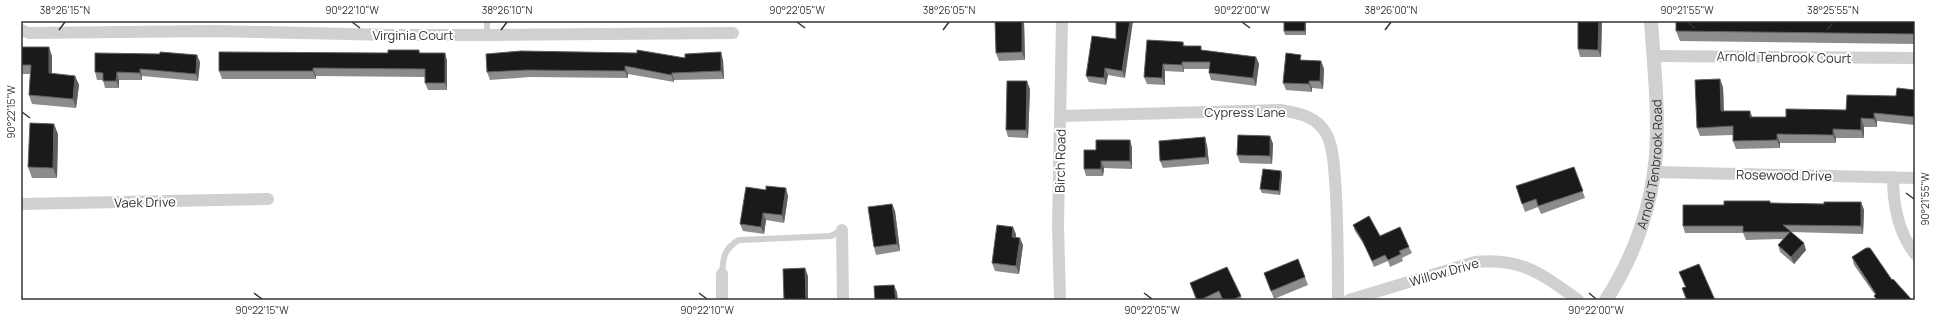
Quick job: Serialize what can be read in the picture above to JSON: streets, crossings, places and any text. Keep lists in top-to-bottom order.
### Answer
{
  "streets": {
    "street": [
      "Virginia Court",
      "Arnold Tenbrook Court",
      "Cypress Lane",
      "Birch Road",
      "Arnold Tenbrook Road",
      "Rosewood Drive",
      "Vaek Drive",
      "Willow Drive"
    ]
  },
  "crossings": [
    ["Arnold Tenbrook Court", "Arnold Tenbrook Road"],
    ["Cypress Lane", "Birch Road"],
    ["Arnold Tenbrook Road", "Rosewood Drive"]
  ],
  "coordinates": [
    "38°26'15\"N",
    "90°22'10\"W",
    "38°26'10\"N",
    "90°22'05\"W",
    "38°26'05\"N",
    "90°22'00\"W",
    "38°26'00\"N",
    "90°21'55\"W",
    "38°25'55\"N",
    "90°22'15\"W"
  ]
}
